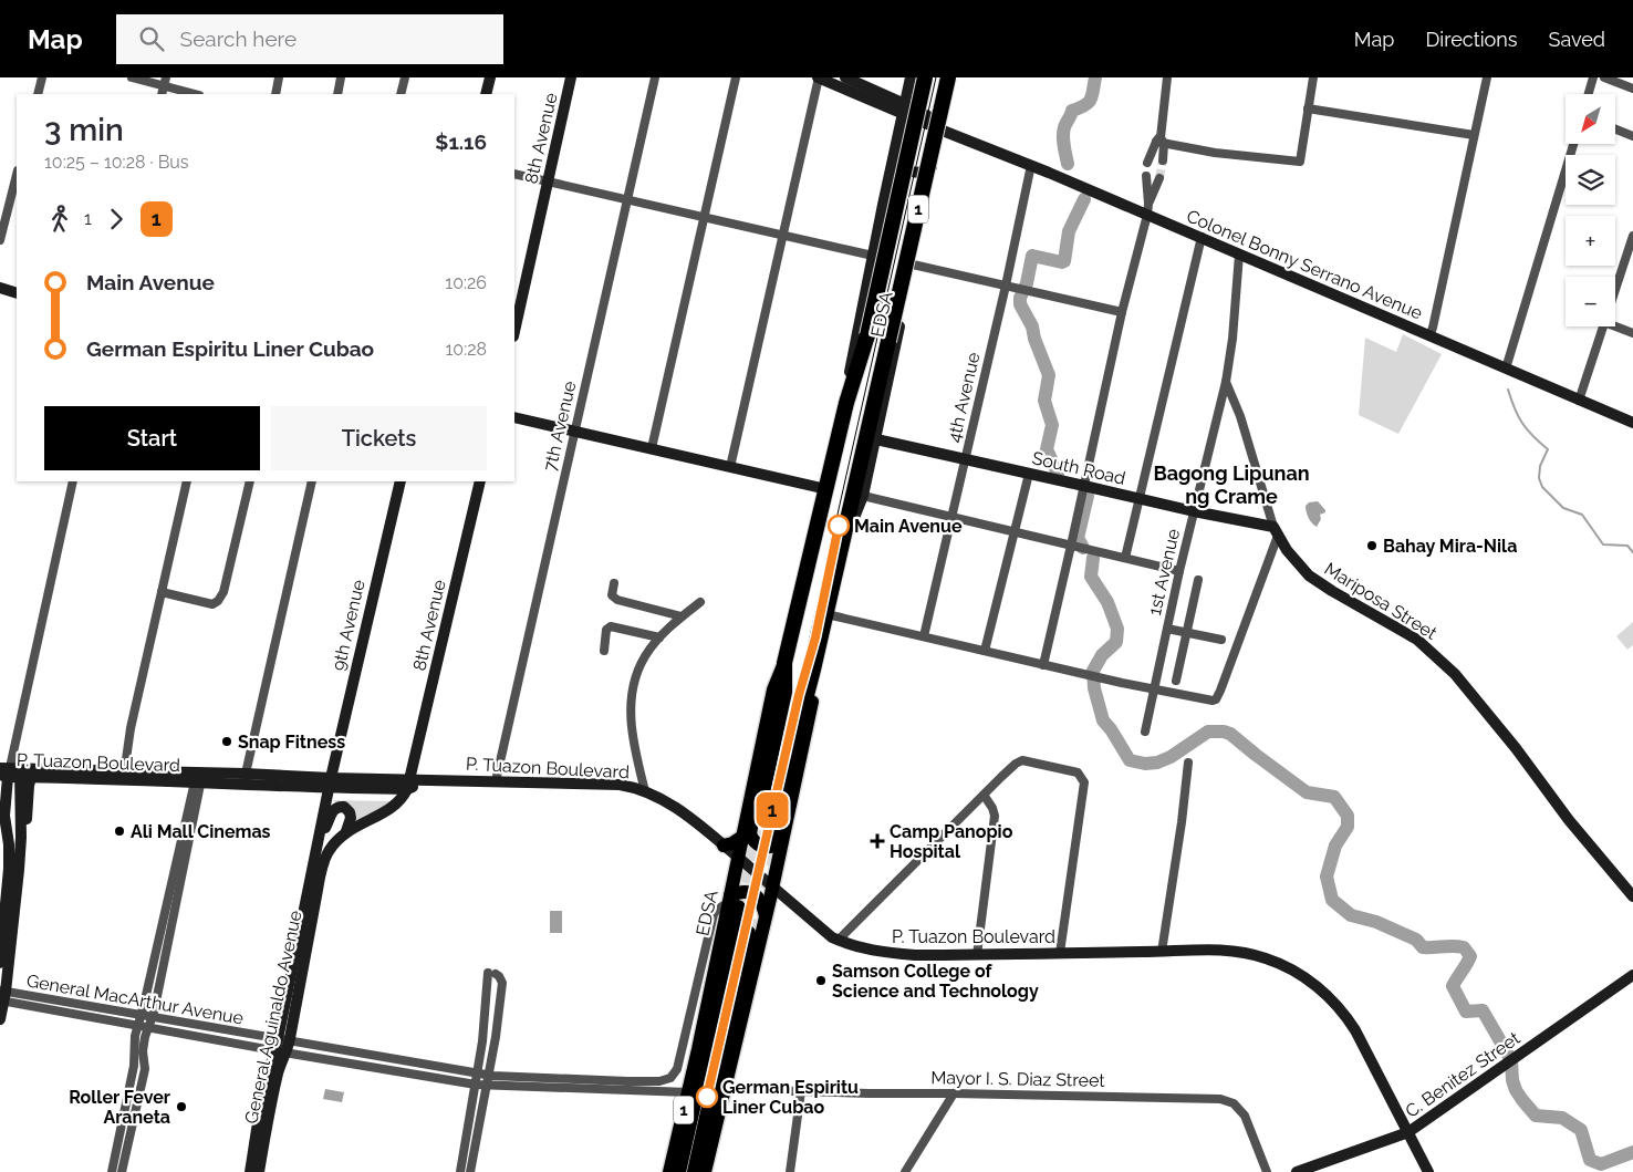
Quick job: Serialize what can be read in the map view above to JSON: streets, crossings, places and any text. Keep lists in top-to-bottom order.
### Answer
{
  "streets": {
    "highway": ["1", "EDSA"],
    "main road": [
      "8th Avenue",
      "Colonel Bonny Serrano Avenue",
      "South Road",
      "Mariposa Street",
      "9th Avenue",
      "P. Tuazon Boulevard",
      "General Aguinaldo Avenue",
      "C. Benitez Street"
    ],
    "street": [
      "4th Avenue",
      "7th Avenue",
      "1st Avenue",
      "General MacArthur Avenue",
      "Mayor I. S. Diaz Street"
    ]
  },
  "crossings": [
    ["8th Avenue", "P. Tuazon Boulevard"],
    ["8th Avenue", "General Aguinaldo Avenue"],
    ["Colonel Bonny Serrano Avenue", "EDSA"],
    ["Colonel Bonny Serrano Avenue", "4th Avenue"],
    ["Colonel Bonny Serrano Avenue", "1st Avenue"],
    ["EDSA", "South Road"],
    ["EDSA", "P. Tuazon Boulevard"],
    ["EDSA", "General MacArthur Avenue"],
    ["EDSA", "Mayor I. S. Diaz Street"],
    ["4th Avenue", "South Road"],
    ["7th Avenue", "P. Tuazon Boulevard"],
    ["South Road", "1st Avenue"],
    ["South Road", "Mariposa Street"],
    ["1st Avenue", "Mariposa Street"],
    ["9th Avenue", "P. Tuazon Boulevard"],
    ["9th Avenue", "General Aguinaldo Avenue"],
    ["P. Tuazon Boulevard", "General Aguinaldo Avenue"],
    ["P. Tuazon Boulevard", "C. Benitez Street"],
    ["General MacArthur Avenue", "General Aguinaldo Avenue"]
  ],
  "districts": ["Bagong Lipunan ng Crame"],
  "places": {
    "other": [
      "Main Avenue",
      "Bahay Mira-Nila",
      "Snap Fitness",
      "Ali Mall Cinemas",
      "Samson College of Science and Technology",
      "German Espiritu Liner Cubao",
      "Roller Fever Araneta"
    ],
    "health": ["Camp Panopio Hospital"]
  },
  "lines": ["bus line 1"],
  "north": "bottom left",
  "page": {
    "header": "Map",
    "search": "Search here",
    "nav": ["Map", "Directions", "Saved"],
    "on_map": "1",
    "map_buttons": ["+", "−"],
    "heading": ["3 min", "10:25 – 10:28 · Bus", "$1.16"],
    "legs": ["1", "1"],
    "list": [
      {
        "name": "Main Avenue",
        "value": "10:26"
      },
      {
        "name": "German Espiritu Liner Cubao",
        "value": "10:28"
      }
    ],
    "buttons": ["Start", "Tickets"]
  }
}
